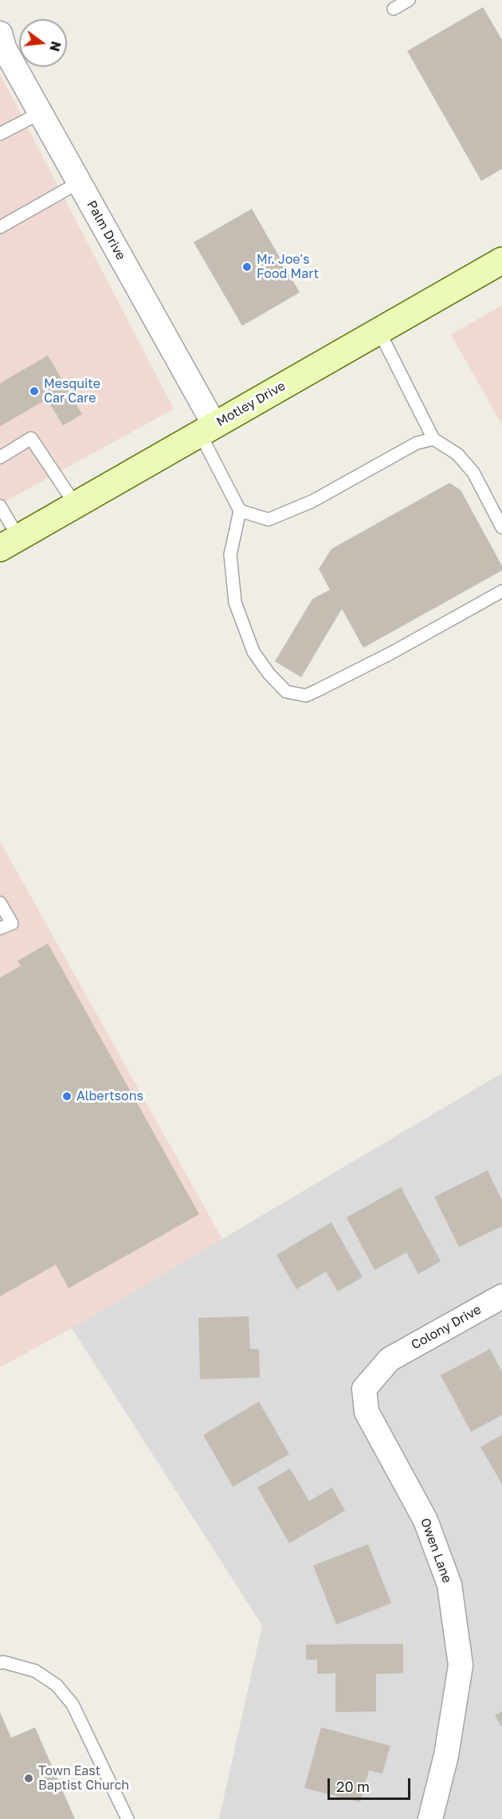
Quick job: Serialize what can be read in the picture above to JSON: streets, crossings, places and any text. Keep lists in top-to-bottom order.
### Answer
{
  "streets": {
    "main road": ["Motley Drive"],
    "street": ["Palm Drive", "Colony Drive", "Owen Lane"]
  },
  "crossings": [
    ["Palm Drive", "Motley Drive"],
    ["Colony Drive", "Owen Lane"]
  ],
  "places": [
    "Mr. Joe's Food Mart",
    "Mesquite Car Care",
    "Albertsons",
    "Town East Baptist Church"
  ],
  "scale_bar": "20 m",
  "north": "right"
}
